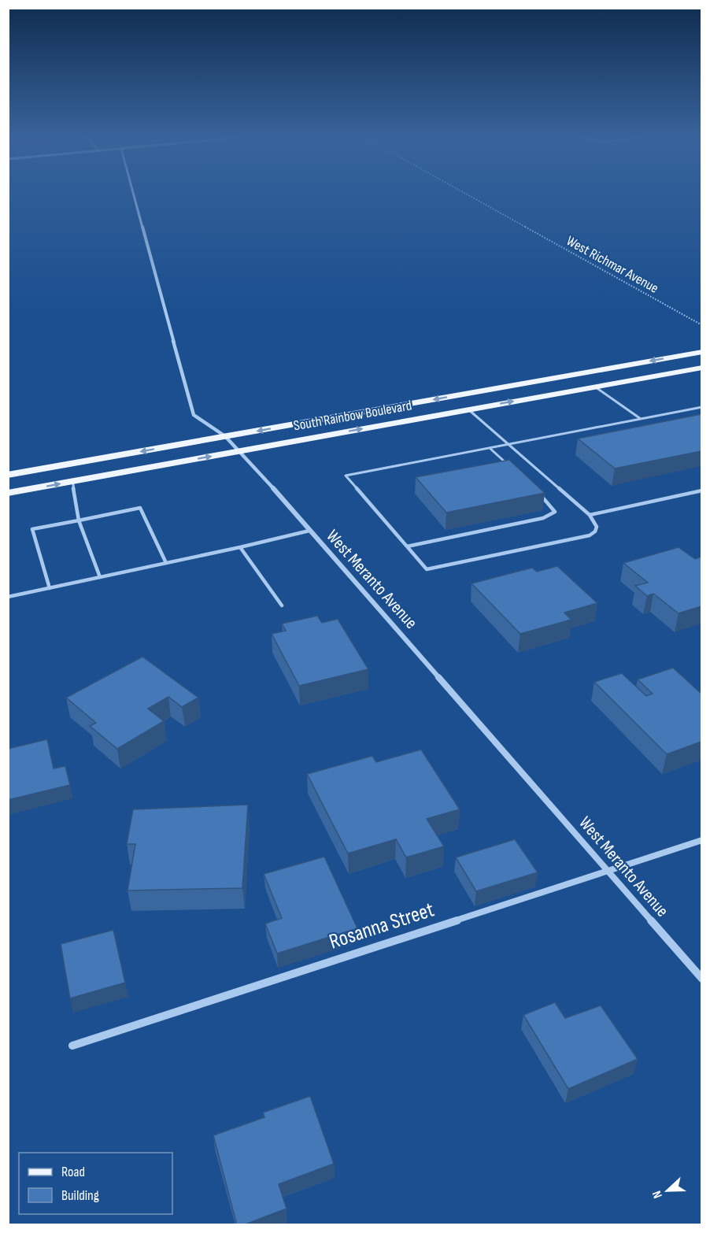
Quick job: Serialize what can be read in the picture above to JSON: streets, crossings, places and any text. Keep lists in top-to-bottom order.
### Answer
{
  "streets": {
    "main road": ["South Rainbow Boulevard"],
    "street": ["West Meranto Avenue", "Rosanna Street"],
    "path": ["West Richmar Avenue"]
  },
  "crossings": [
    ["South Rainbow Boulevard", "West Meranto Avenue"],
    ["West Meranto Avenue", "Rosanna Street"]
  ],
  "legend": ["Road", "Building"],
  "north": "left"
}
